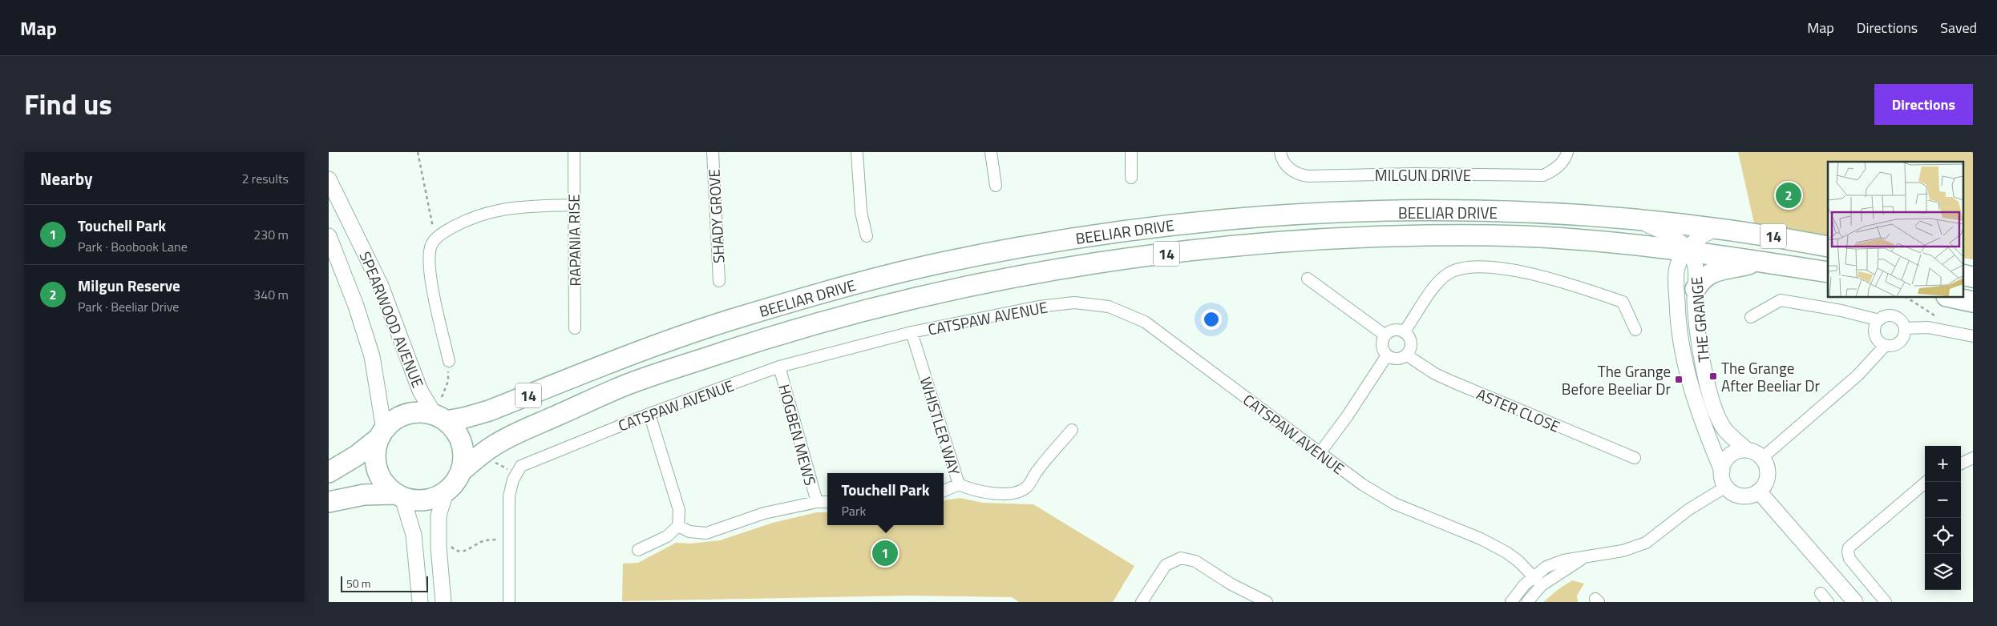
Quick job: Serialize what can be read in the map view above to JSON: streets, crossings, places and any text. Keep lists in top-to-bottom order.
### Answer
{
  "streets": {
    "highway": ["BEELIAR DRIVE", "14"],
    "street": [
      "MILGUN DRIVE",
      "SHADY GROVE",
      "RAPANIA RISE",
      "CATSPAW AVENUE",
      "SPEARWOOD AVENUE",
      "THE GRANGE",
      "ASTER CLOSE",
      "WHISTLER WAY",
      "HOGBEN MEWS"
    ]
  },
  "crossings": [
    ["BEELIAR DRIVE", "14"],
    ["BEELIAR DRIVE", "SPEARWOOD AVENUE"],
    ["BEELIAR DRIVE", "THE GRANGE"],
    ["14", "SPEARWOOD AVENUE"],
    ["CATSPAW AVENUE", "WHISTLER WAY"],
    ["CATSPAW AVENUE", "HOGBEN MEWS"]
  ],
  "places": {
    "transit": ["The Grange After Beeliar Dr", "The Grange Before Beeliar Dr"]
  },
  "scale_bar": "50 m",
  "page": {
    "header": "Map",
    "nav": ["Map", "Directions", "Saved"],
    "title": "Find us",
    "buttons": "Directions",
    "heading": ["Nearby", "2 results"],
    "pins": ["2", "1"],
    "list": [
      {
        "mark": "1",
        "name": "Touchell Park",
        "note": "Park · Boobook Lane",
        "value": "230 m"
      },
      {
        "mark": "2",
        "name": "Milgun Reserve",
        "note": "Park · Beeliar Drive",
        "value": "340 m"
      }
    ],
    "map_buttons": ["+", "−"],
    "popup": ["Touchell Park", "Park"],
    "scale": "50 m"
  }
}
